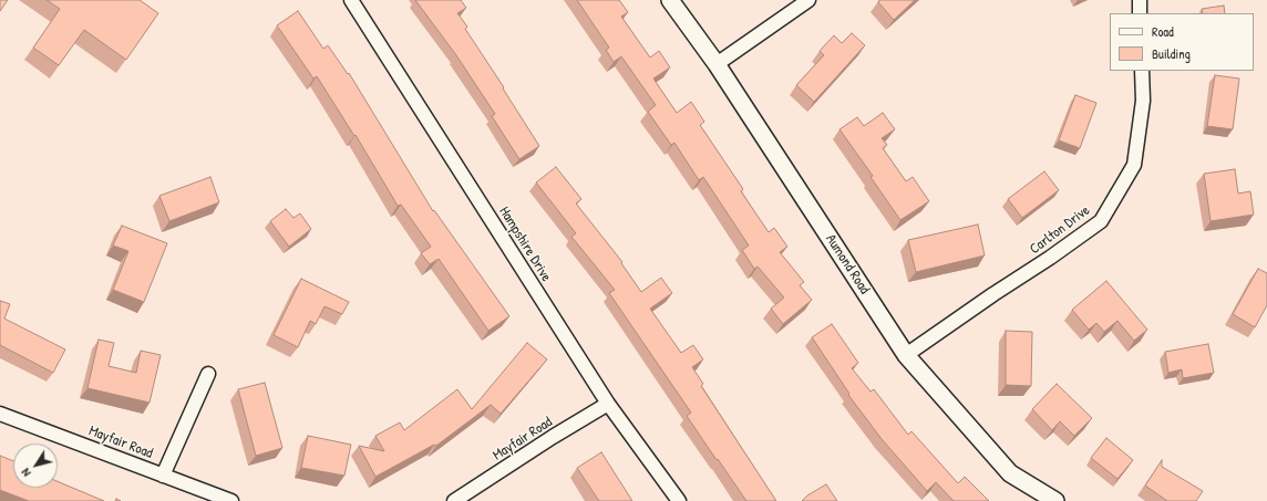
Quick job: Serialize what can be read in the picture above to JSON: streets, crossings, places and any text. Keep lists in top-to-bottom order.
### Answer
{
  "streets": {
    "street": [
      "Carlton Drive",
      "Hampshire Drive",
      "Aumond Road",
      "Mayfair Road"
    ]
  },
  "crossings": [
    ["Carlton Drive", "Aumond Road"],
    ["Hampshire Drive", "Mayfair Road"]
  ],
  "legend": ["Road", "Building"],
  "north": "bottom left"
}
